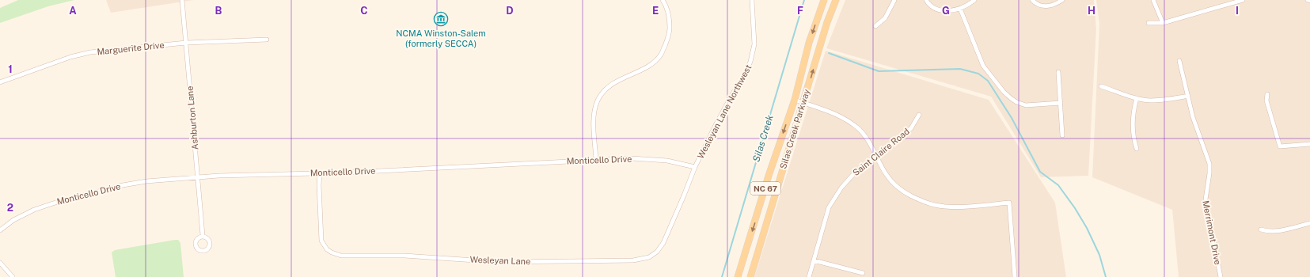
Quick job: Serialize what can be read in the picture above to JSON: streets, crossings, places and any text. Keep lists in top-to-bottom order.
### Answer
{
  "streets": {
    "main road": ["Silas Creek Parkway", "NC 67"],
    "street": [
      "Marguerite Drive",
      "Wesleyan Lane Northwest",
      "Ashburton Lane",
      "Saint Claire Road",
      "Monticello Drive",
      "Merrimont Drive",
      "Wesleyan Lane"
    ]
  },
  "crossings": [
    ["Marguerite Drive", "Ashburton Lane"],
    ["Wesleyan Lane Northwest", "Monticello Drive"],
    ["Wesleyan Lane Northwest", "Wesleyan Lane"],
    ["Ashburton Lane", "Monticello Drive"],
    ["Monticello Drive", "Wesleyan Lane"]
  ],
  "water": ["Silas Creek"],
  "places": {
    "museum": ["NCMA Winston-Salem (formerly SECCA)"]
  },
  "grid": {
    "columns": [
      "A",
      "B",
      "C",
      "D",
      "E",
      "F",
      "G",
      "H",
      "I"
    ],
    "rows": ["1", "2"]
  }
}
